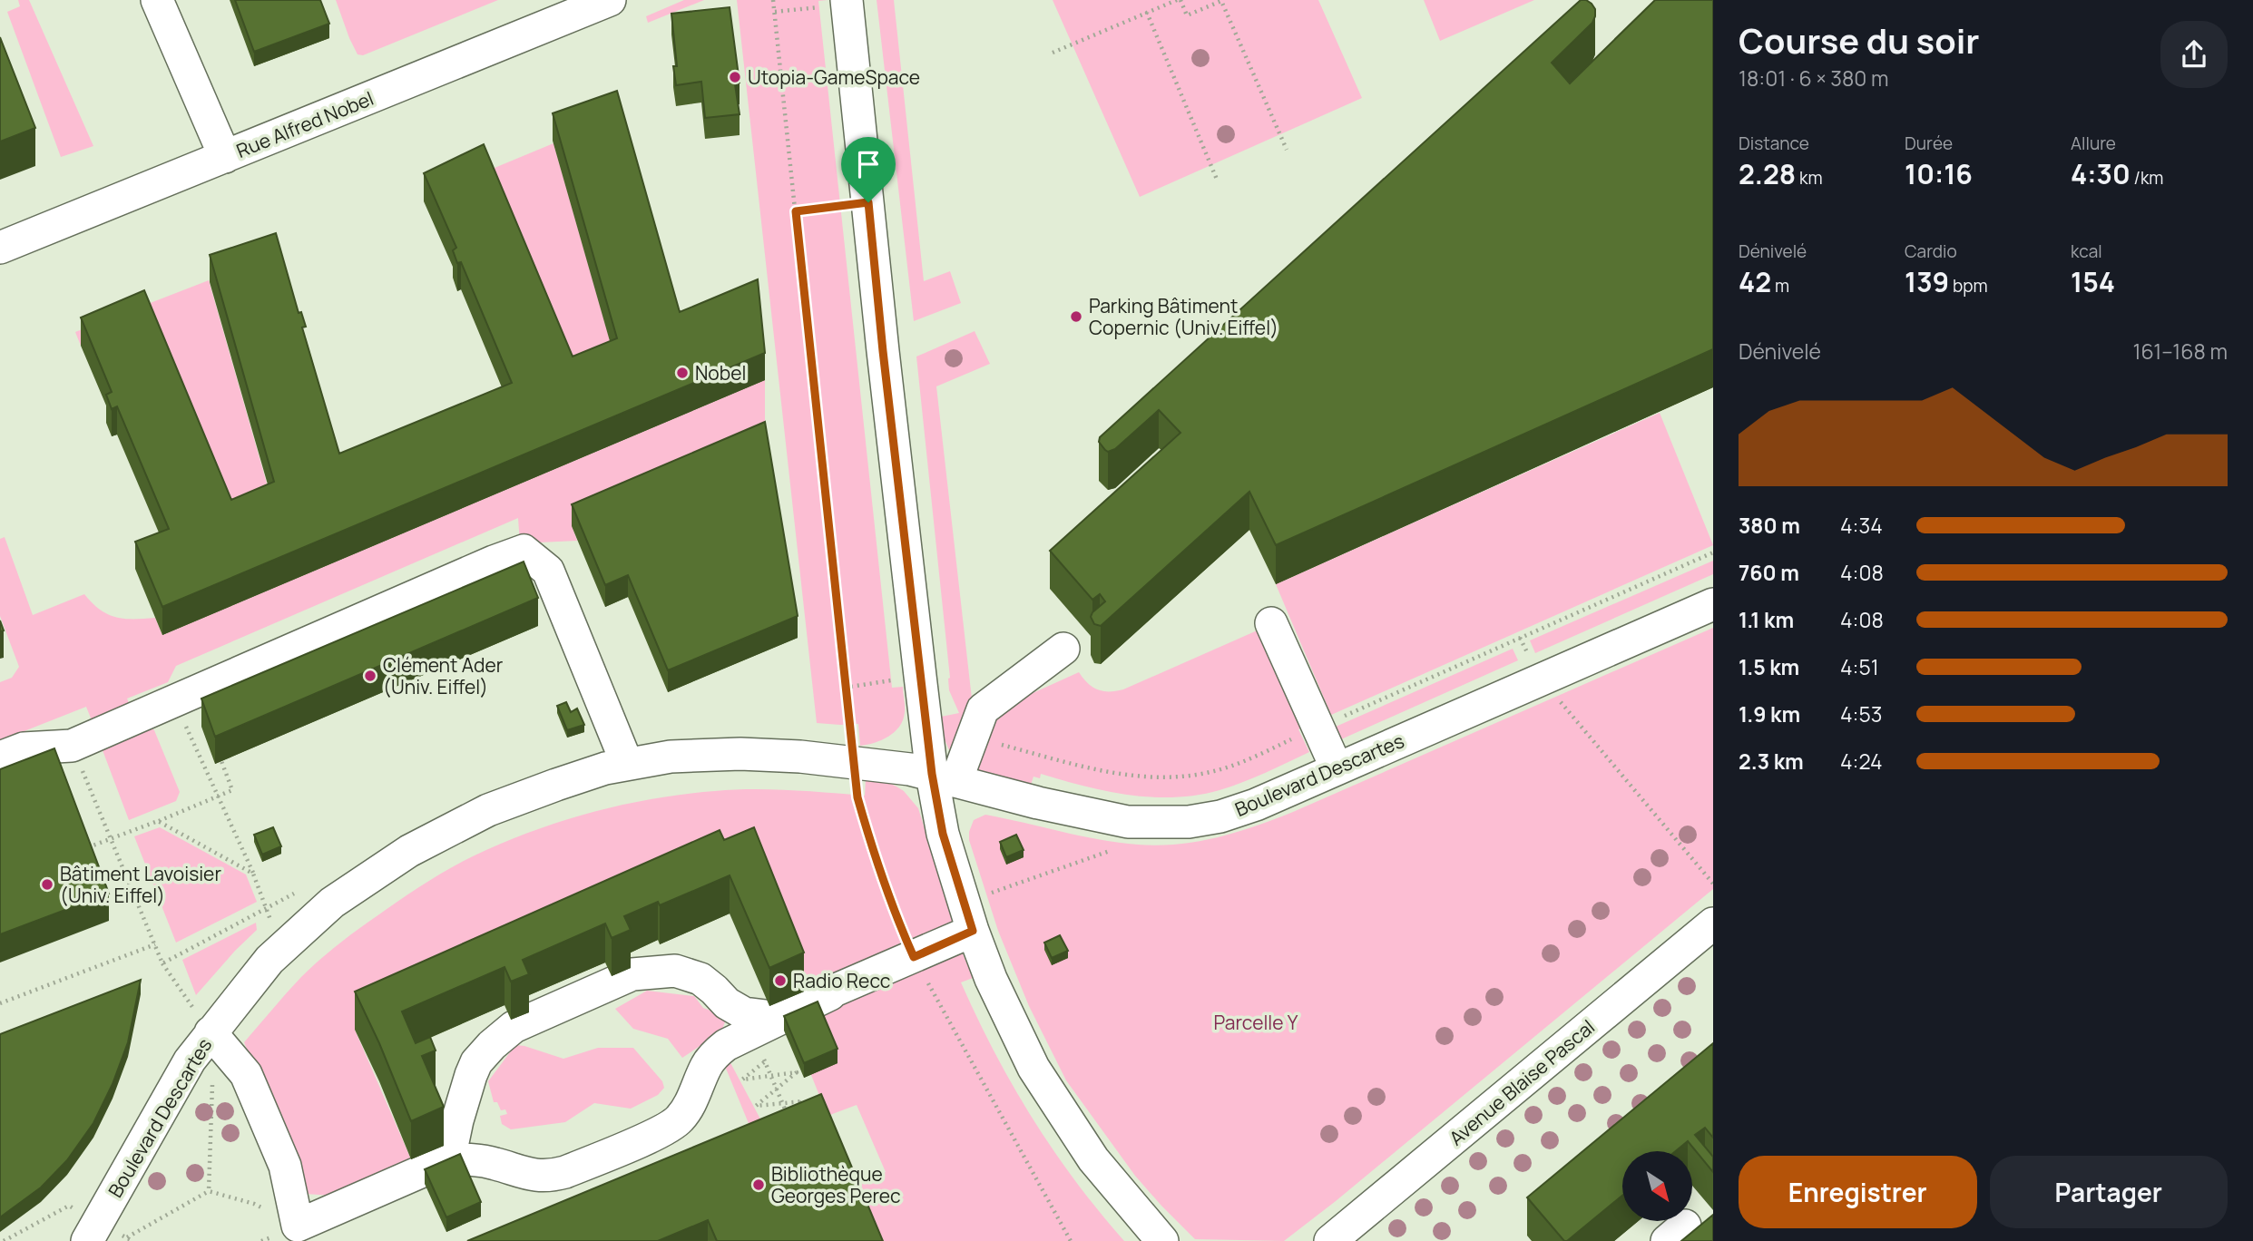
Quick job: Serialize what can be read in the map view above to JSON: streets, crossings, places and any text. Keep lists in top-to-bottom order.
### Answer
{
  "streets": {
    "street": ["Rue Alfred Nobel", "Boulevard Descartes", "Avenue Blaise Pascal"]
  },
  "parks": ["Parcelle Y"],
  "places": [
    "Utopia-GameSpace",
    "Parking Bâtiment Copernic (Univ. Eiffel)",
    "Nobel",
    "Clément Ader (Univ. Eiffel)",
    "Bâtiment Lavoisier (Univ. Eiffel)",
    "Radio Recc",
    "Bibliothèque Georges Perec"
  ],
  "north": "bottom right",
  "page": {
    "heading": ["Course du soir", "18:01 · 6 × 380 m"],
    "stats": [
      ["Distance", "2.28 km"],
      ["Durée", "10:16"],
      ["Allure", "4:30 /km"],
      ["Dénivelé", "42 m"],
      ["Cardio", "139 bpm"],
      ["kcal", "154"]
    ],
    "chart": ["Dénivelé", "161–168 m"],
    "list": [
      {
        "name": "380 m",
        "note": "4:34"
      },
      {
        "name": "760 m",
        "note": "4:08"
      },
      {
        "name": "1.1 km",
        "note": "4:08"
      },
      {
        "name": "1.5 km",
        "note": "4:51"
      },
      {
        "name": "1.9 km",
        "note": "4:53"
      },
      {
        "name": "2.3 km",
        "note": "4:24"
      }
    ],
    "buttons": ["Enregistrer", "Partager"]
  }
}
